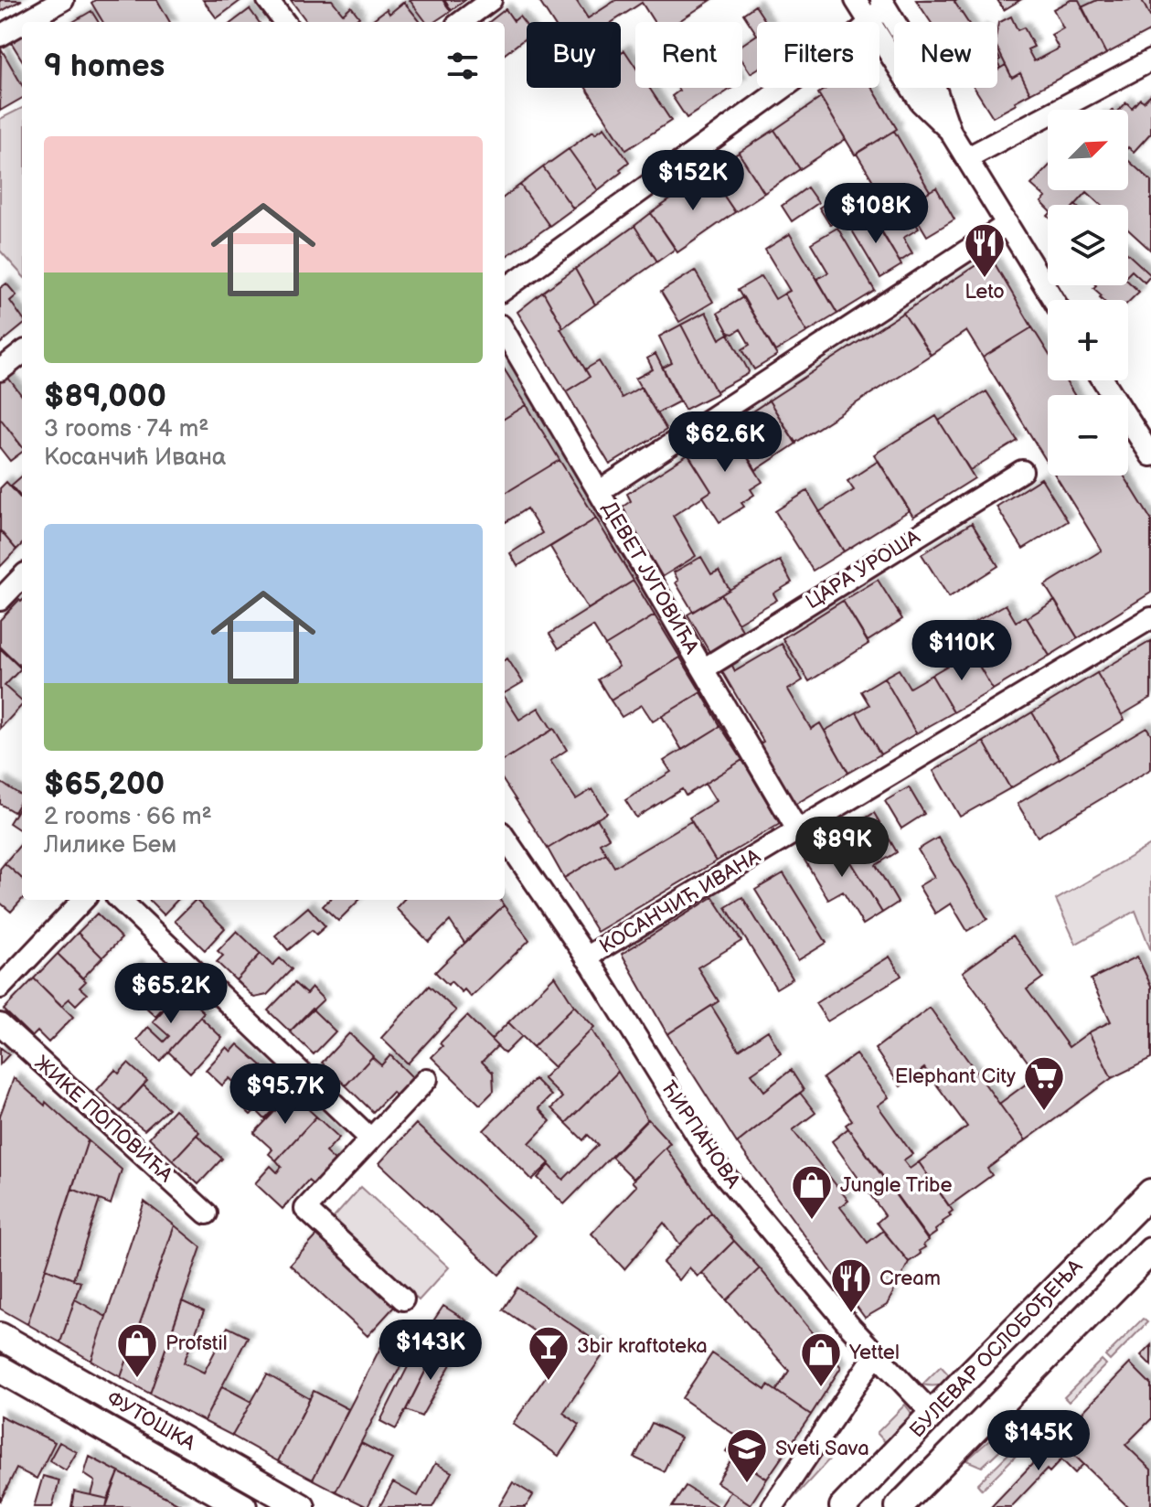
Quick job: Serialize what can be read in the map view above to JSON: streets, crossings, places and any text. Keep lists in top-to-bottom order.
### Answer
{
  "streets": {
    "main road": ["БУЛЕВАР ОСЛОБОЂЕЊА", "ФУТОШКА"],
    "street": [
      "ЦАРА УРОША",
      "ДЕВЕТ ЈУГОВИЋА",
      "КОСАНЧИЋ ИВАНА",
      "ЖИКЕ ПОПОВИЋА",
      "ЋИРПАНОВА"
    ]
  },
  "crossings": [
    ["ЦАРА УРОША", "ДЕВЕТ ЈУГОВИЋА"],
    ["ДЕВЕТ ЈУГОВИЋА", "КОСАНЧИЋ ИВАНА"],
    ["КОСАНЧИЋ ИВАНА", "ЋИРПАНОВА"],
    ["ЋИРПАНОВА", "БУЛЕВАР ОСЛОБОЂЕЊА"]
  ],
  "places": {
    "restaurant": ["Leto", "Cream"],
    "supermarket": ["Elephant City"],
    "shop": ["Jungle Tribe", "Profstil", "Yettel"],
    "bar": ["3bir kraftoteka"],
    "school or university": ["Sveti Sava"]
  },
  "north": "top right",
  "page": {
    "chip": [
      "Buy",
      "Rent",
      "Filters",
      "New"
    ],
    "heading": "9 homes",
    "map_buttons": ["+", "−"],
    "list": [
      {
        "name": "$89,000",
        "note": "3 rooms · 74 m² · Косанчић Ивана"
      },
      {
        "name": "$65,200",
        "note": "2 rooms · 66 m² · Лилике Бем"
      }
    ],
    "price": [
      "$152K",
      "$108K",
      "$62.6K",
      "$110K",
      "$89K",
      "$65.2K",
      "$95.7K",
      "$143K",
      "$145K"
    ]
  }
}
